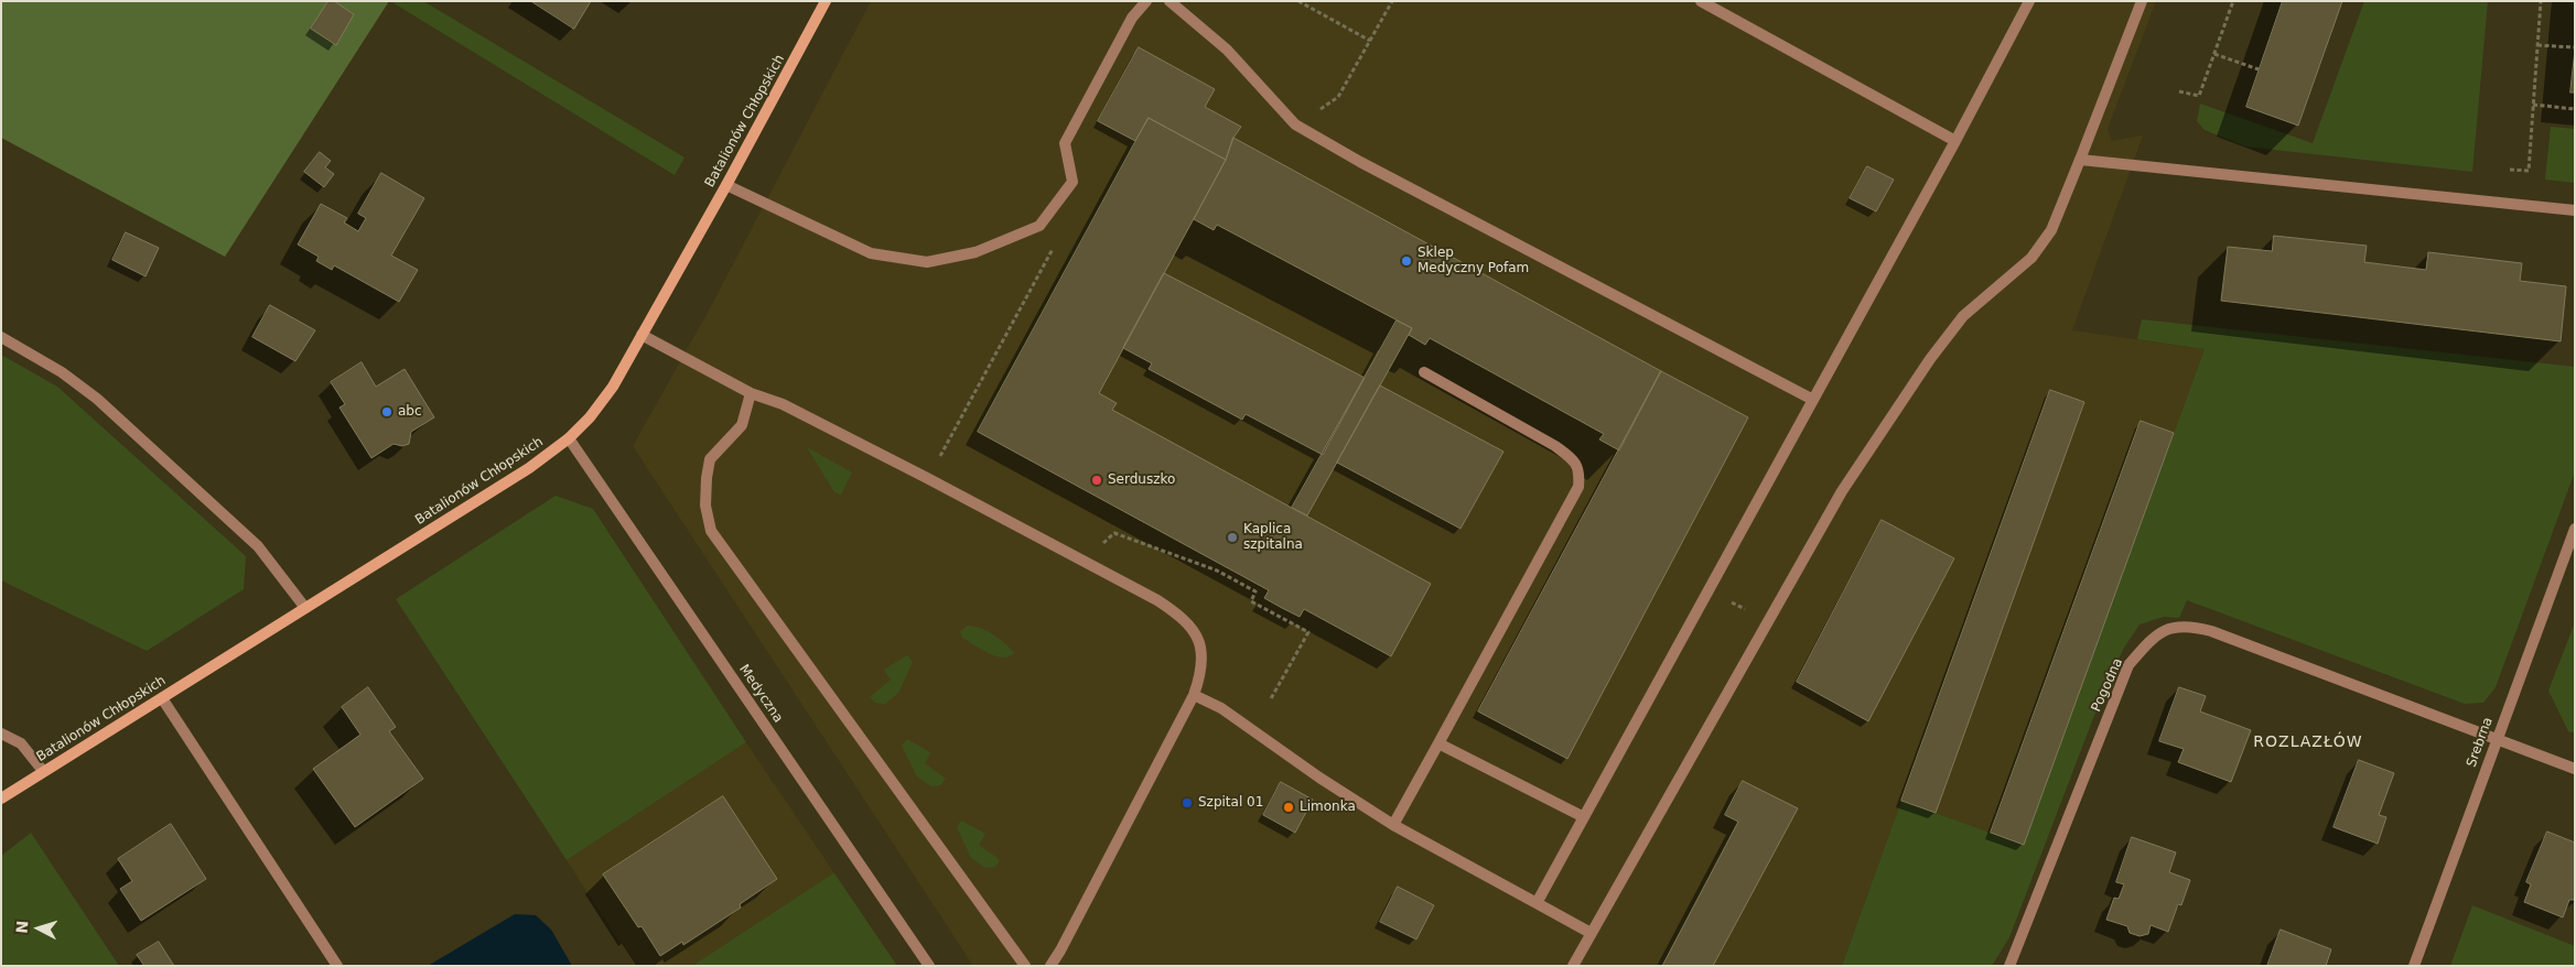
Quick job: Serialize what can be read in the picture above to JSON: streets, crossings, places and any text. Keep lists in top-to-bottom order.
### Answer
{
  "streets": {
    "street": [
      "Batalionów Chłopskich",
      "Pogodna",
      "Medyczna",
      "Srebrna"
    ]
  },
  "crossings": [
    ["Batalionów Chłopskich", "Medyczna"],
    ["Pogodna", "Srebrna"]
  ],
  "districts": ["ROZLAZŁÓW"],
  "places": [
    "Sklep Medyczny Pofam",
    "abc",
    "Serduszko",
    "Kaplica szpitalna",
    "Szpital 01",
    "Limonka"
  ],
  "north": "left"
}
